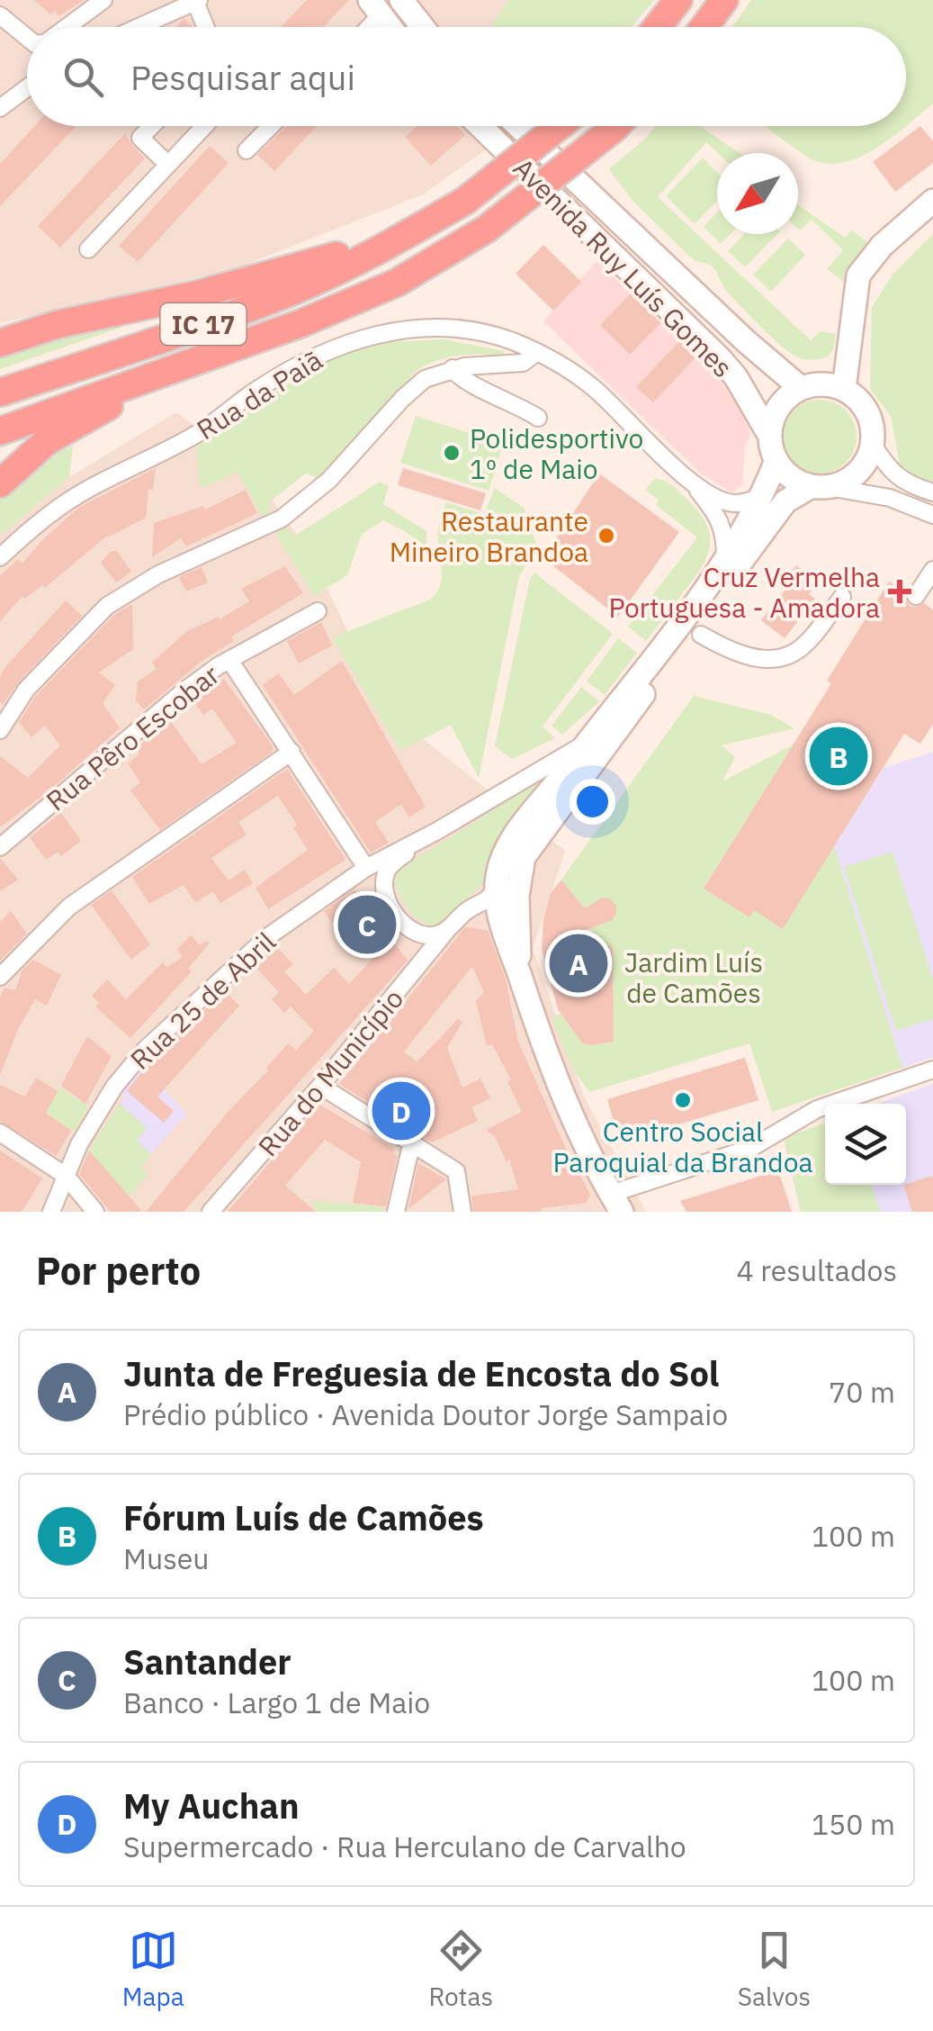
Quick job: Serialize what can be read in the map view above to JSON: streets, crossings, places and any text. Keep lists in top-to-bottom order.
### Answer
{
  "streets": {
    "highway": ["IC 17"],
    "street": [
      "Avenida Ruy Luís Gomes",
      "Rua da Paiã",
      "Rua Pêro Escobar",
      "Rua 25 de Abril",
      "Rua do Município"
    ]
  },
  "parks": ["Jardim Luís de Camões"],
  "places": {
    "other": ["Polidesportivo 1º de Maio", "Restaurante Mineiro Brandoa", "Centro Social Paroquial da Brandoa"],
    "health": ["Cruz Vermelha Portuguesa - Amadora"]
  },
  "north": "bottom left",
  "page": {
    "search": "Pesquisar aqui",
    "pins": [
      "B",
      "C",
      "A",
      "D"
    ],
    "heading": ["Por perto", "4 resultados"],
    "list": [
      {
        "mark": "A",
        "name": "Junta de Freguesia de Encosta do Sol",
        "note": "Prédio público · Avenida Doutor Jorge Sampaio",
        "value": "70 m"
      },
      {
        "mark": "B",
        "name": "Fórum Luís de Camões",
        "note": "Museu",
        "value": "100 m"
      },
      {
        "mark": "C",
        "name": "Santander",
        "note": "Banco · Largo 1 de Maio",
        "value": "100 m"
      },
      {
        "mark": "D",
        "name": "My Auchan",
        "note": "Supermercado · Rua Herculano de Carvalho",
        "value": "150 m"
      }
    ],
    "nav": ["Mapa", "Rotas", "Salvos"]
  }
}
